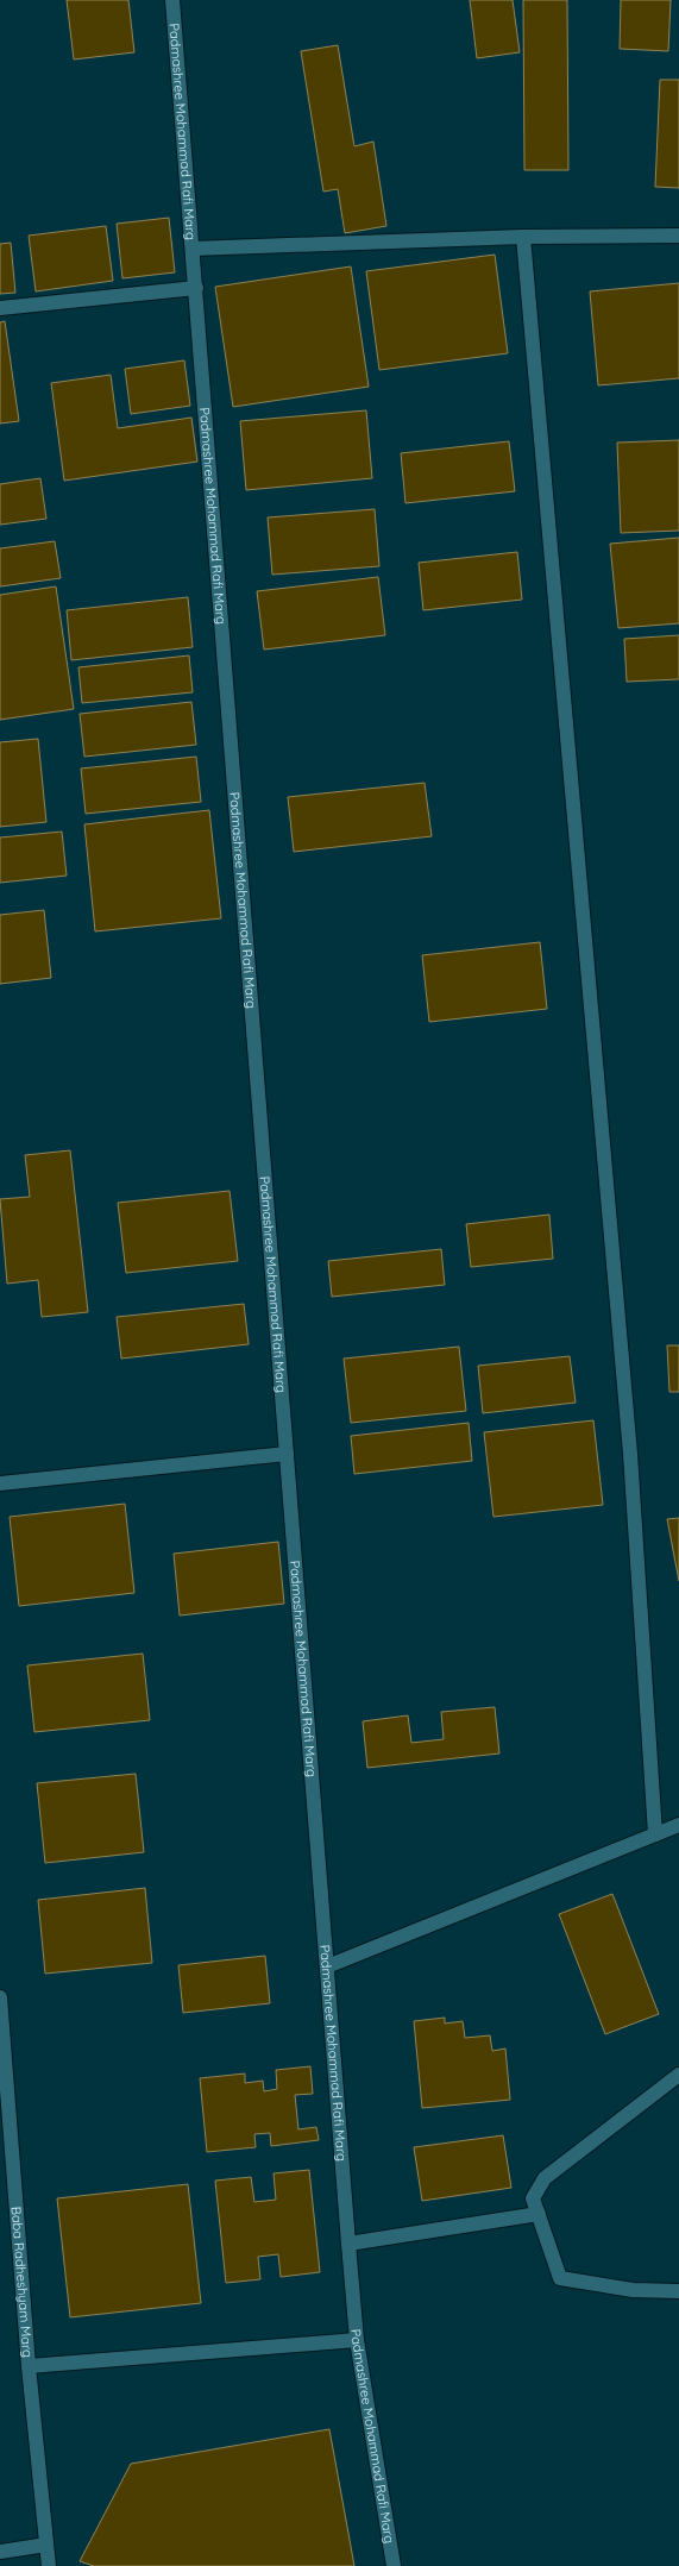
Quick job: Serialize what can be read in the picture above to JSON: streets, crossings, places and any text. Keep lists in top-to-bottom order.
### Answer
{
  "streets": {
    "street": ["Padmashree Mohammad Rafi Marg", "Baba Radheshyam Marg"]
  }
}
